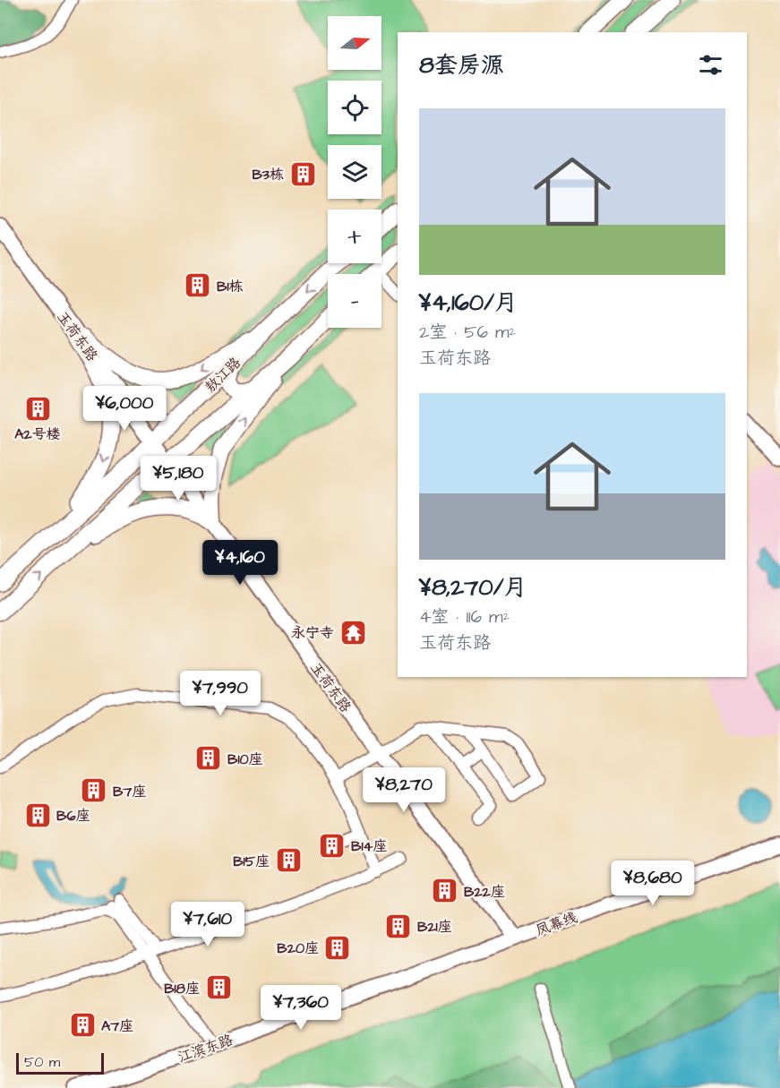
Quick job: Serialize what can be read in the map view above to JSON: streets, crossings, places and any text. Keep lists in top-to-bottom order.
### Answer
{
  "streets": {
    "main road": [
      "玉荷东路",
      "敖江路",
      "凤幕线",
      "江滨东路"
    ]
  },
  "crossings": [
    ["玉荷东路", "敖江路"],
    ["玉荷东路", "凤幕线"],
    ["玉荷东路", "江滨东路"],
    ["凤幕线", "江滨东路"]
  ],
  "places": {
    "building": [
      "B3栋",
      "B1栋",
      "A2号楼",
      "B10座",
      "B7座",
      "B6座",
      "B14座",
      "B15座",
      "B22座",
      "B21座",
      "B20座",
      "B18座",
      "A7座"
    ],
    "temple": ["永宁寺"]
  },
  "scale_bar": "50 m",
  "north": "right",
  "page": {
    "map_buttons": ["+", "−"],
    "heading": "8套房源",
    "list": [
      {
        "name": "¥4,160/月",
        "note": "2室 · 56 m² · 玉荷东路"
      },
      {
        "name": "¥8,270/月",
        "note": "4室 · 116 m² · 玉荷东路"
      }
    ],
    "price": [
      "¥6,000",
      "¥5,180",
      "¥4,160",
      "¥7,990",
      "¥8,270",
      "¥8,680",
      "¥7,610",
      "¥7,360"
    ],
    "scale": "50 m"
  }
}
